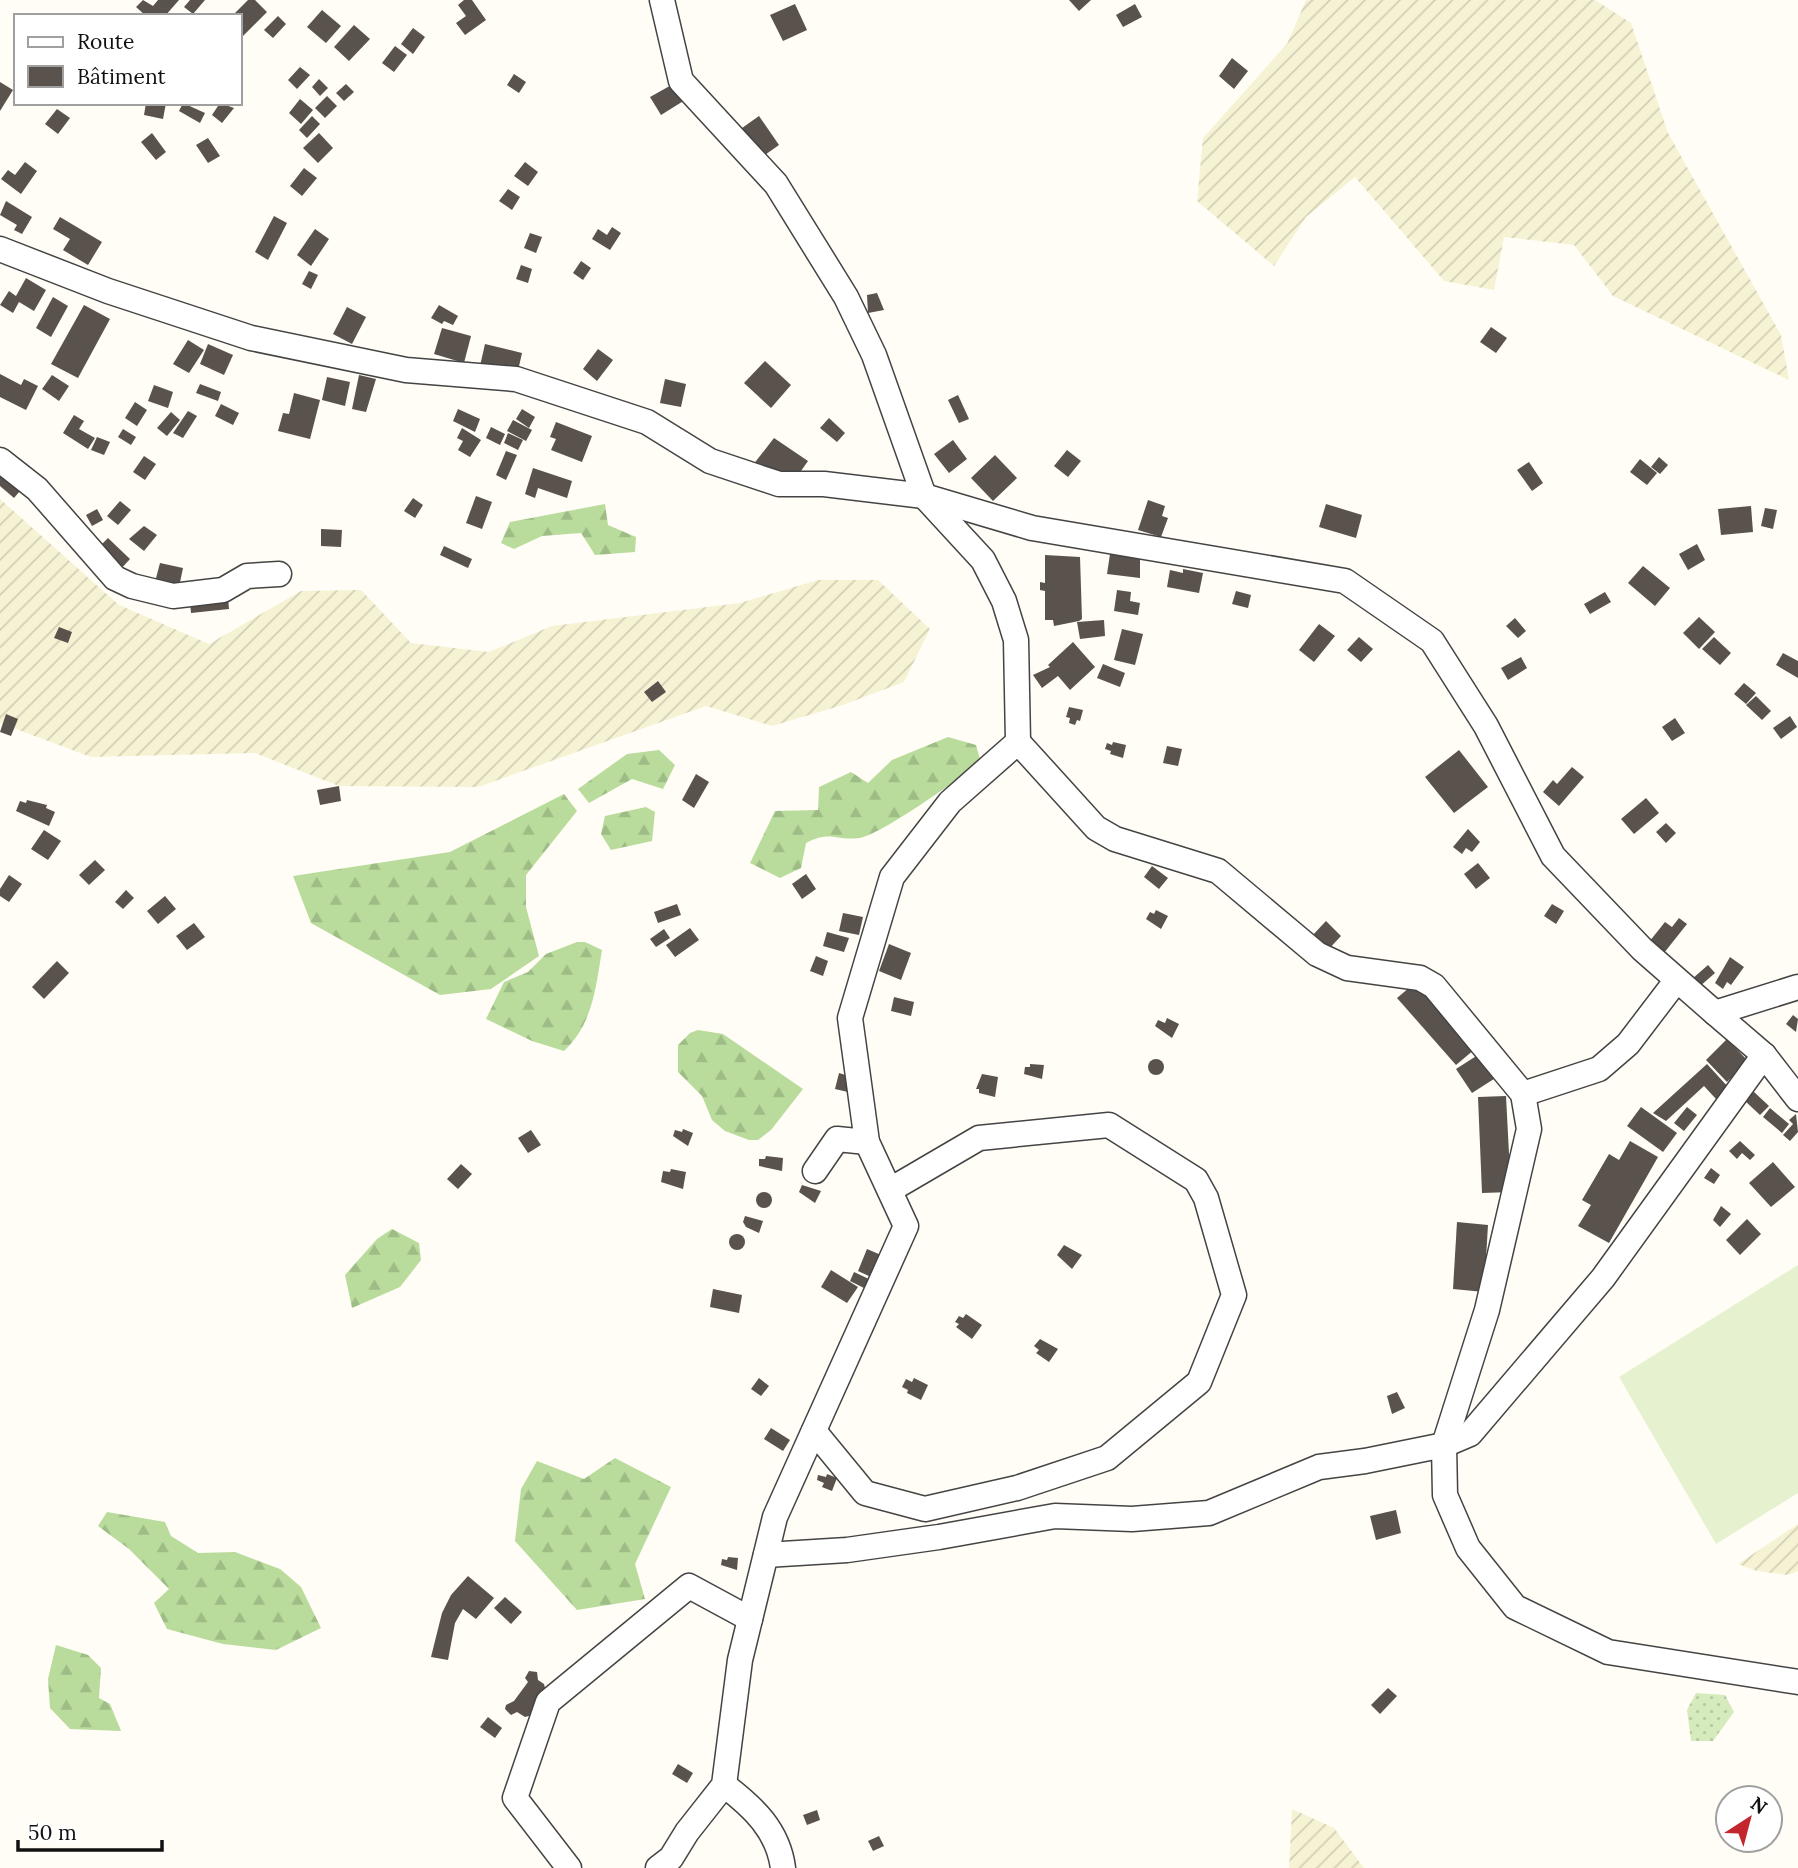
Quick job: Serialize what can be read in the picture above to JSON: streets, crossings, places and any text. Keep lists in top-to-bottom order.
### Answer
{
  "legend": ["Route", "Bâtiment"],
  "scale_bar": "50 m",
  "north": "top right"
}
